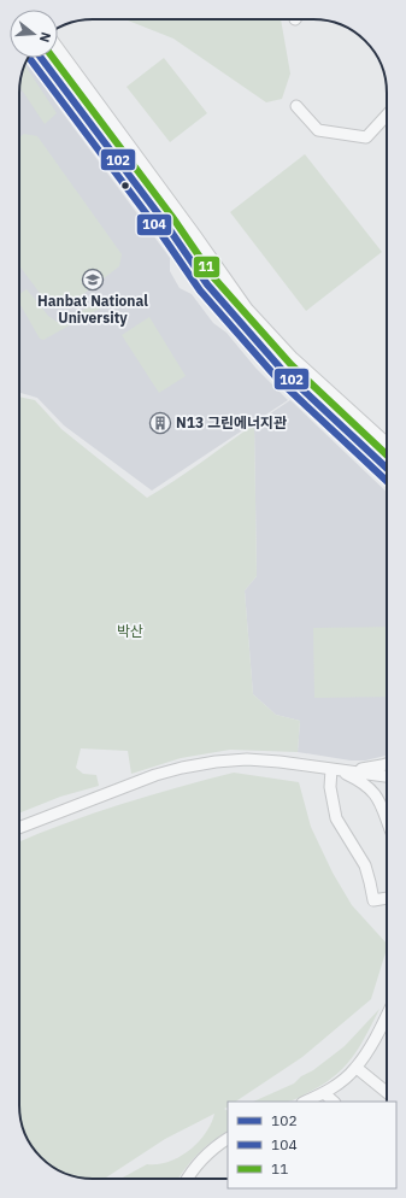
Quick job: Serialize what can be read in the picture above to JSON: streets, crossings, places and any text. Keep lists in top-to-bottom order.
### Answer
{
  "parks": ["박산"],
  "places": {
    "school or university": ["Hanbat National University"],
    "building": ["N13 그린에너지관"]
  },
  "lines": ["transit line 102", "transit line 104", "transit line 11"],
  "legend": ["102", "104", "11"],
  "north": "right"
}
